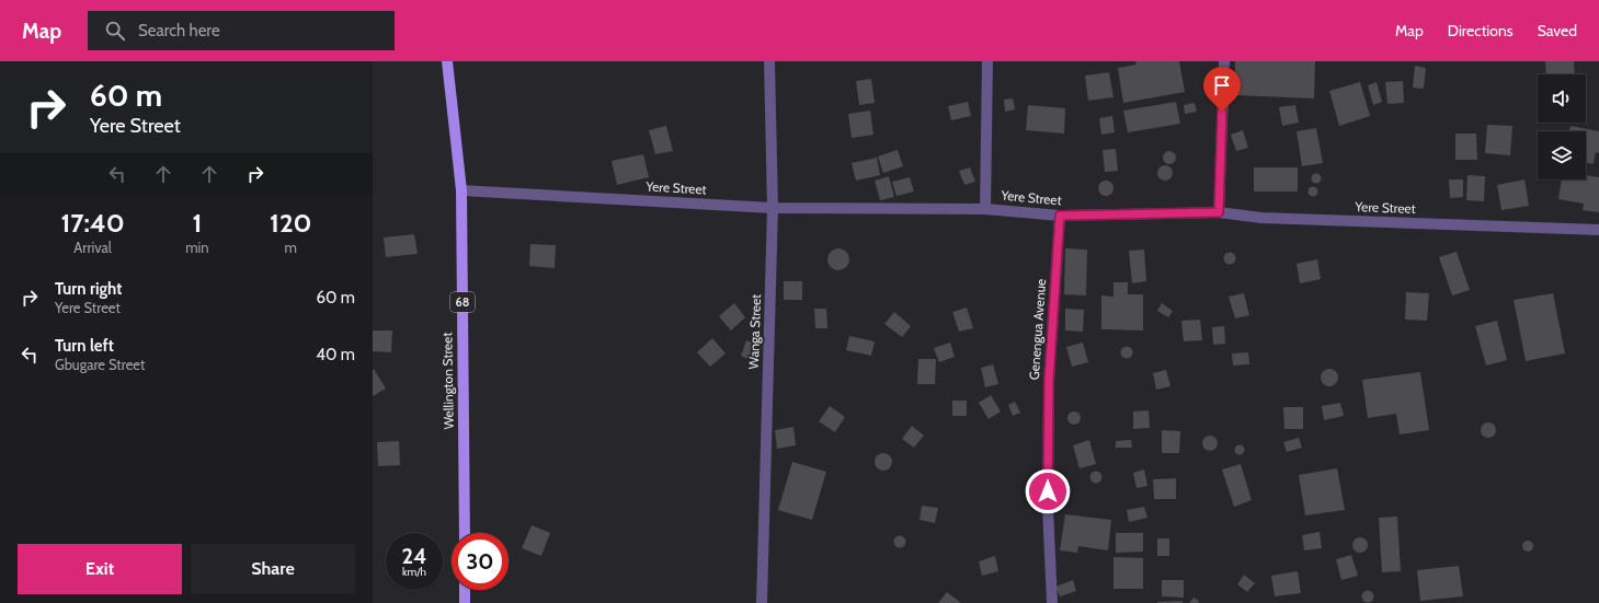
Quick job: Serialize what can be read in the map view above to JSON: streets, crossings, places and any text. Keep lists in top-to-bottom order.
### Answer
{
  "streets": {
    "main road": ["68", "Wellington Street"],
    "street": ["Yere Street", "Genengua Avenue", "Wanga Street"]
  },
  "crossings": [
    ["Yere Street", "Genengua Avenue"],
    ["Yere Street", "Wanga Street"],
    ["Yere Street", "Wellington Street"]
  ],
  "page": {
    "header": "Map",
    "search": "Search here",
    "nav": ["Map", "Directions", "Saved"],
    "turn": ["60 m", "Yere Street"],
    "eta": [
      "17:40",
      "Arrival",
      "1",
      "min",
      "120",
      "m"
    ],
    "list": [
      {
        "name": "Turn right",
        "note": "Yere Street",
        "value": "60 m"
      },
      {
        "name": "Turn left",
        "note": "Gbugare Street",
        "value": "40 m"
      }
    ],
    "speed": "24 km/h",
    "limit": "30",
    "buttons": ["Exit", "Share"]
  }
}
